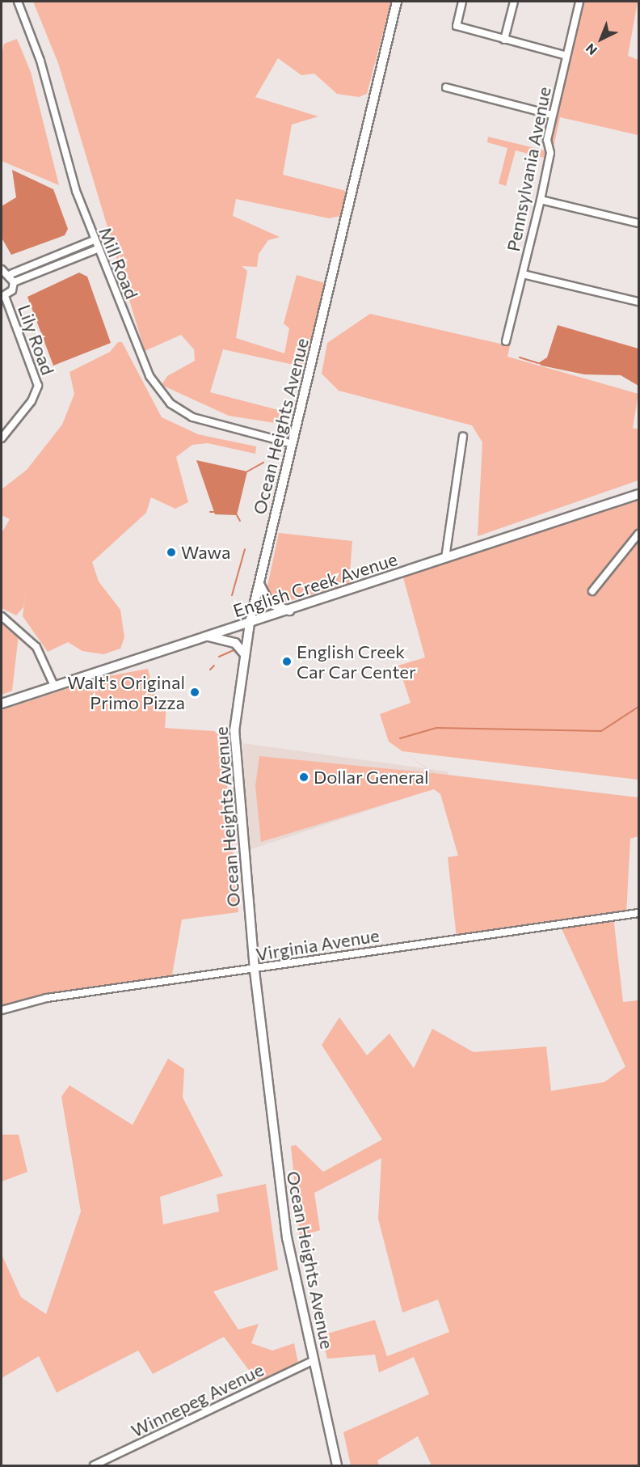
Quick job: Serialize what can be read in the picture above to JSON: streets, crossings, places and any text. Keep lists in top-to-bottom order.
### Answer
{
  "streets": {
    "main road": ["Ocean Heights Avenue", "English Creek Avenue"],
    "street": [
      "Pennsylvania Avenue",
      "Mill Road",
      "Lily Road",
      "Virginia Avenue",
      "Winnepeg Avenue"
    ]
  },
  "crossings": [
    ["Mill Road", "Ocean Heights Avenue"],
    ["Ocean Heights Avenue", "English Creek Avenue"],
    ["Ocean Heights Avenue", "Virginia Avenue"],
    ["Ocean Heights Avenue", "Winnepeg Avenue"]
  ],
  "places": [
    "Wawa",
    "English Creek Car Car Center",
    "Walt's Original Primo Pizza",
    "Dollar General"
  ],
  "north": "bottom left"
}
